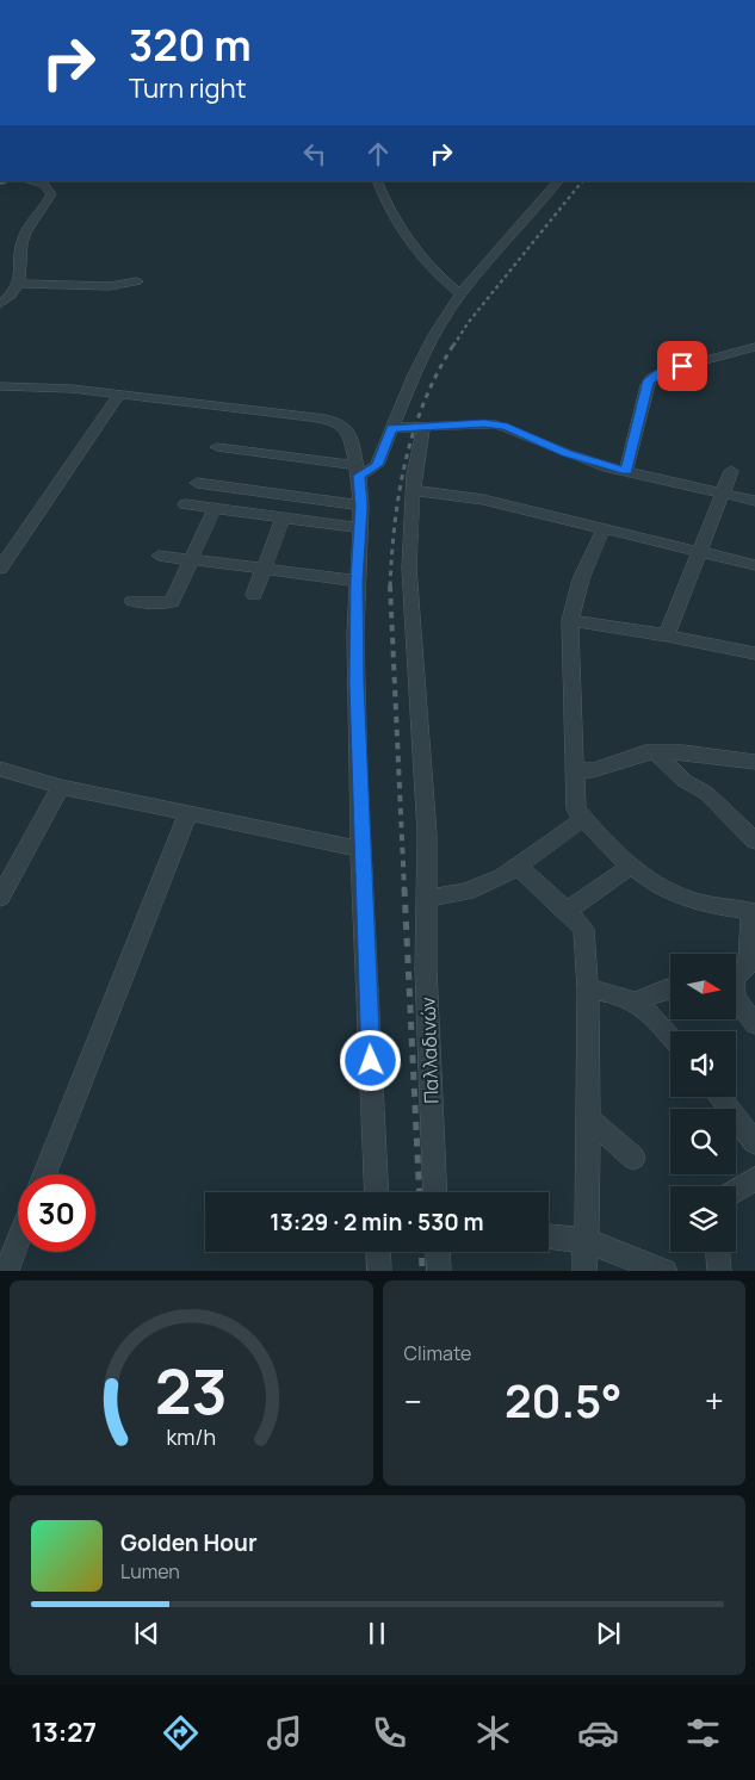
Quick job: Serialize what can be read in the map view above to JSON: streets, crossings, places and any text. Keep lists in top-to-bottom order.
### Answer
{
  "streets": {
    "street": ["Παλλαδινών"]
  },
  "north": "right",
  "page": {
    "turn": ["320 m", "Turn right"],
    "limit": "30",
    "trip": "13:29 · 2 min · 530 m",
    "tile": "Climate",
    "heat": ["−", "20.5°", "+"],
    "song": ["Golden Hour", "Lumen"],
    "tabs": "13:27",
    "gauge": ["23", "km/h"]
  }
}
